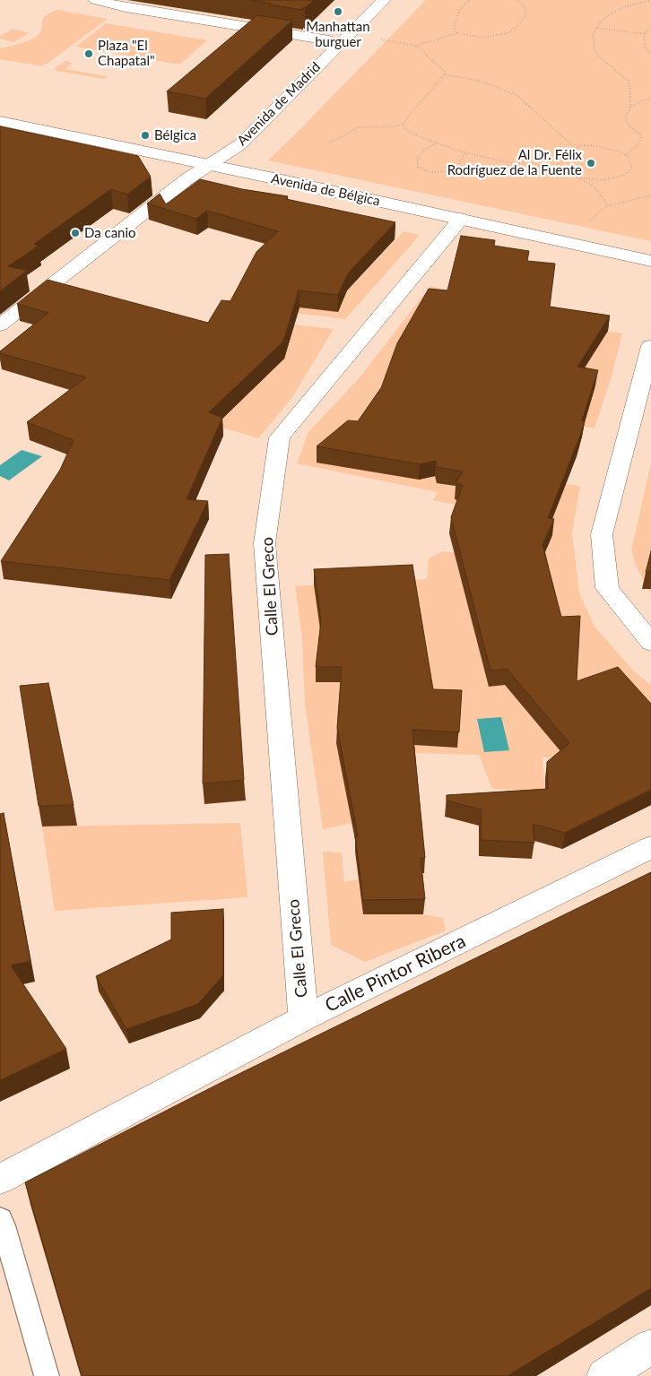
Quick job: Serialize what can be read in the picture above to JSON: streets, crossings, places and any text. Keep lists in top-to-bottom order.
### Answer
{
  "streets": {
    "street": [
      "Avenida de Madrid",
      "Avenida de Bélgica",
      "Calle El Greco",
      "Calle Pintor Ribera"
    ]
  },
  "crossings": [
    ["Avenida de Madrid", "Avenida de Bélgica"],
    ["Avenida de Bélgica", "Calle El Greco"],
    ["Calle El Greco", "Calle Pintor Ribera"]
  ],
  "places": [
    "Manhattan burguer",
    "Plaza \"El Chapatal\"",
    "Bélgica",
    "Al Dr. Félix Rodríguez de la Fuente",
    "Da canio"
  ]
}
